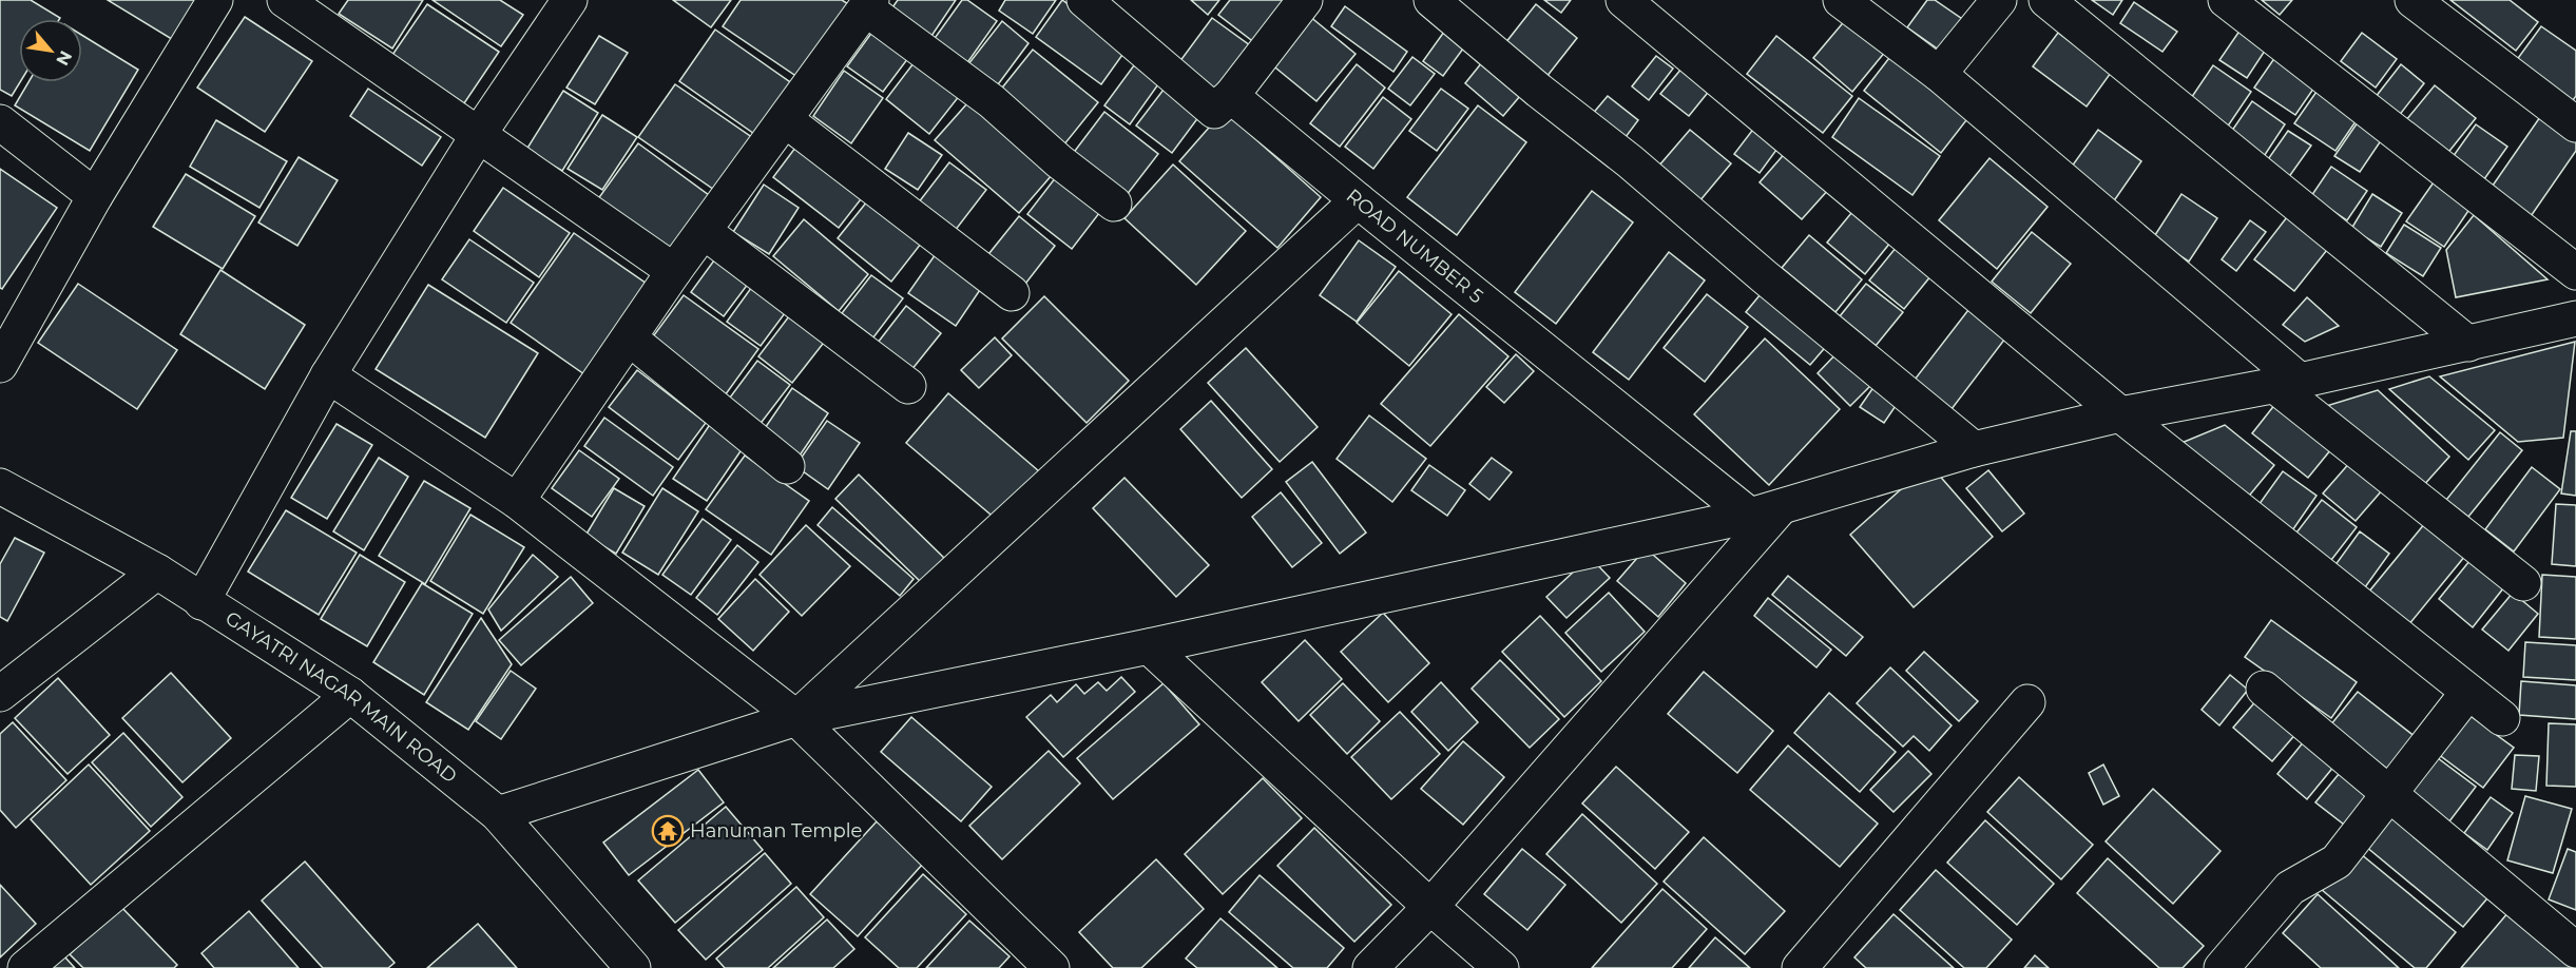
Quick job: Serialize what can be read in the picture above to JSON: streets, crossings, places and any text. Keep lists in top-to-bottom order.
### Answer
{
  "streets": {
    "street": ["ROAD NUMBER 5", "GAYATRI NAGAR MAIN ROAD"]
  },
  "places": {
    "temple": ["Hanuman Temple"]
  },
  "north": "bottom right"
}
